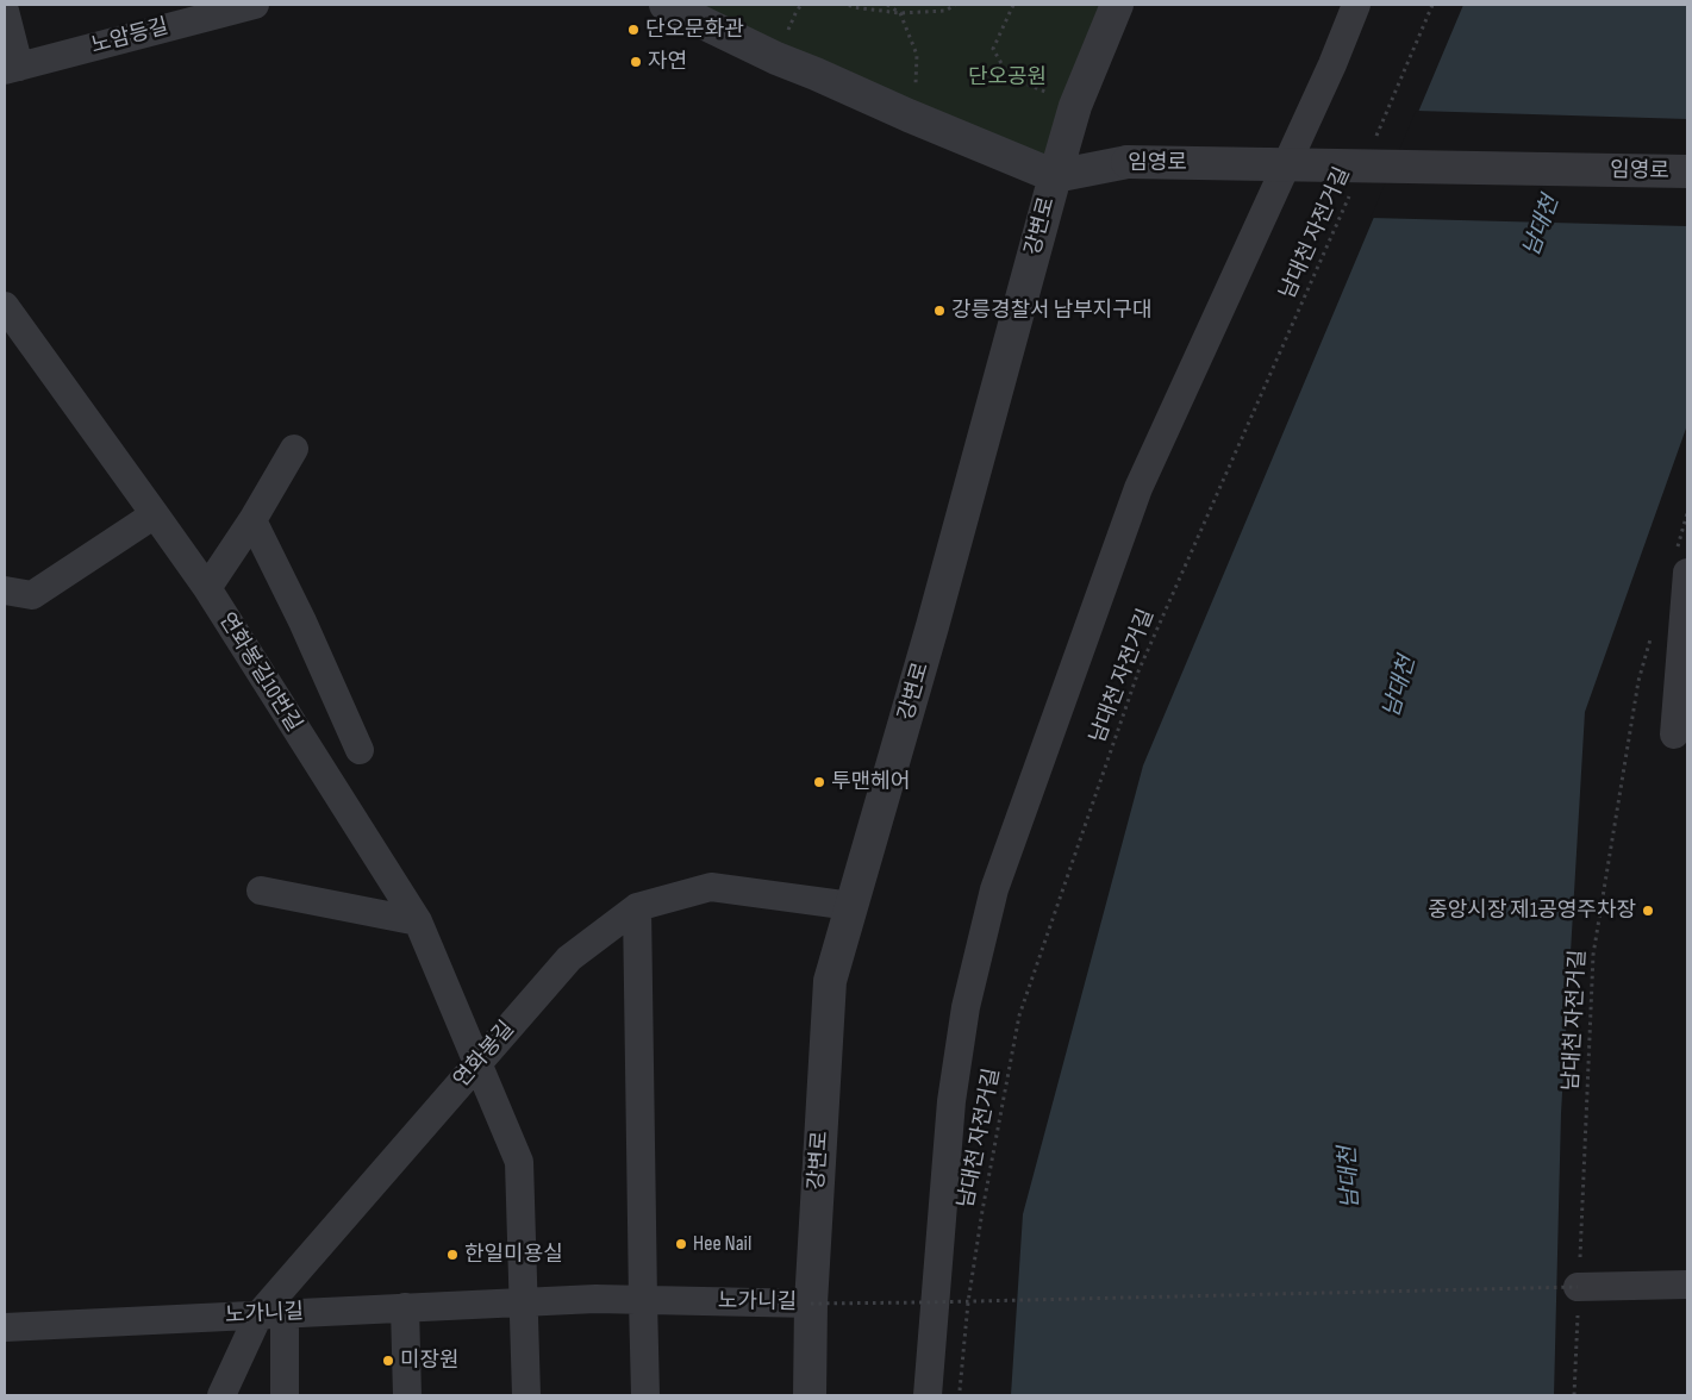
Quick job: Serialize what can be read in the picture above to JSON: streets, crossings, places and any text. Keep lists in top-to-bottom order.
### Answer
{
  "streets": {
    "street": [
      "노암등길",
      "임영로",
      "강변로",
      "연화봉길10번길",
      "연화봉길",
      "노가니길"
    ],
    "path": ["남대천 자전거길"]
  },
  "crossings": [
    ["임영로", "강변로"],
    ["강변로", "연화봉길"],
    ["강변로", "노가니길"],
    ["연화봉길10번길", "연화봉길"],
    ["연화봉길", "노가니길"]
  ],
  "water": ["남대천"],
  "parks": ["단오공원"],
  "places": [
    "단오문화관",
    "자연",
    "강릉경찰서 남부지구대",
    "투맨헤어",
    "중앙시장 제1공영주차장",
    "Hee Nail",
    "한일미용실",
    "미장원"
  ]
}
